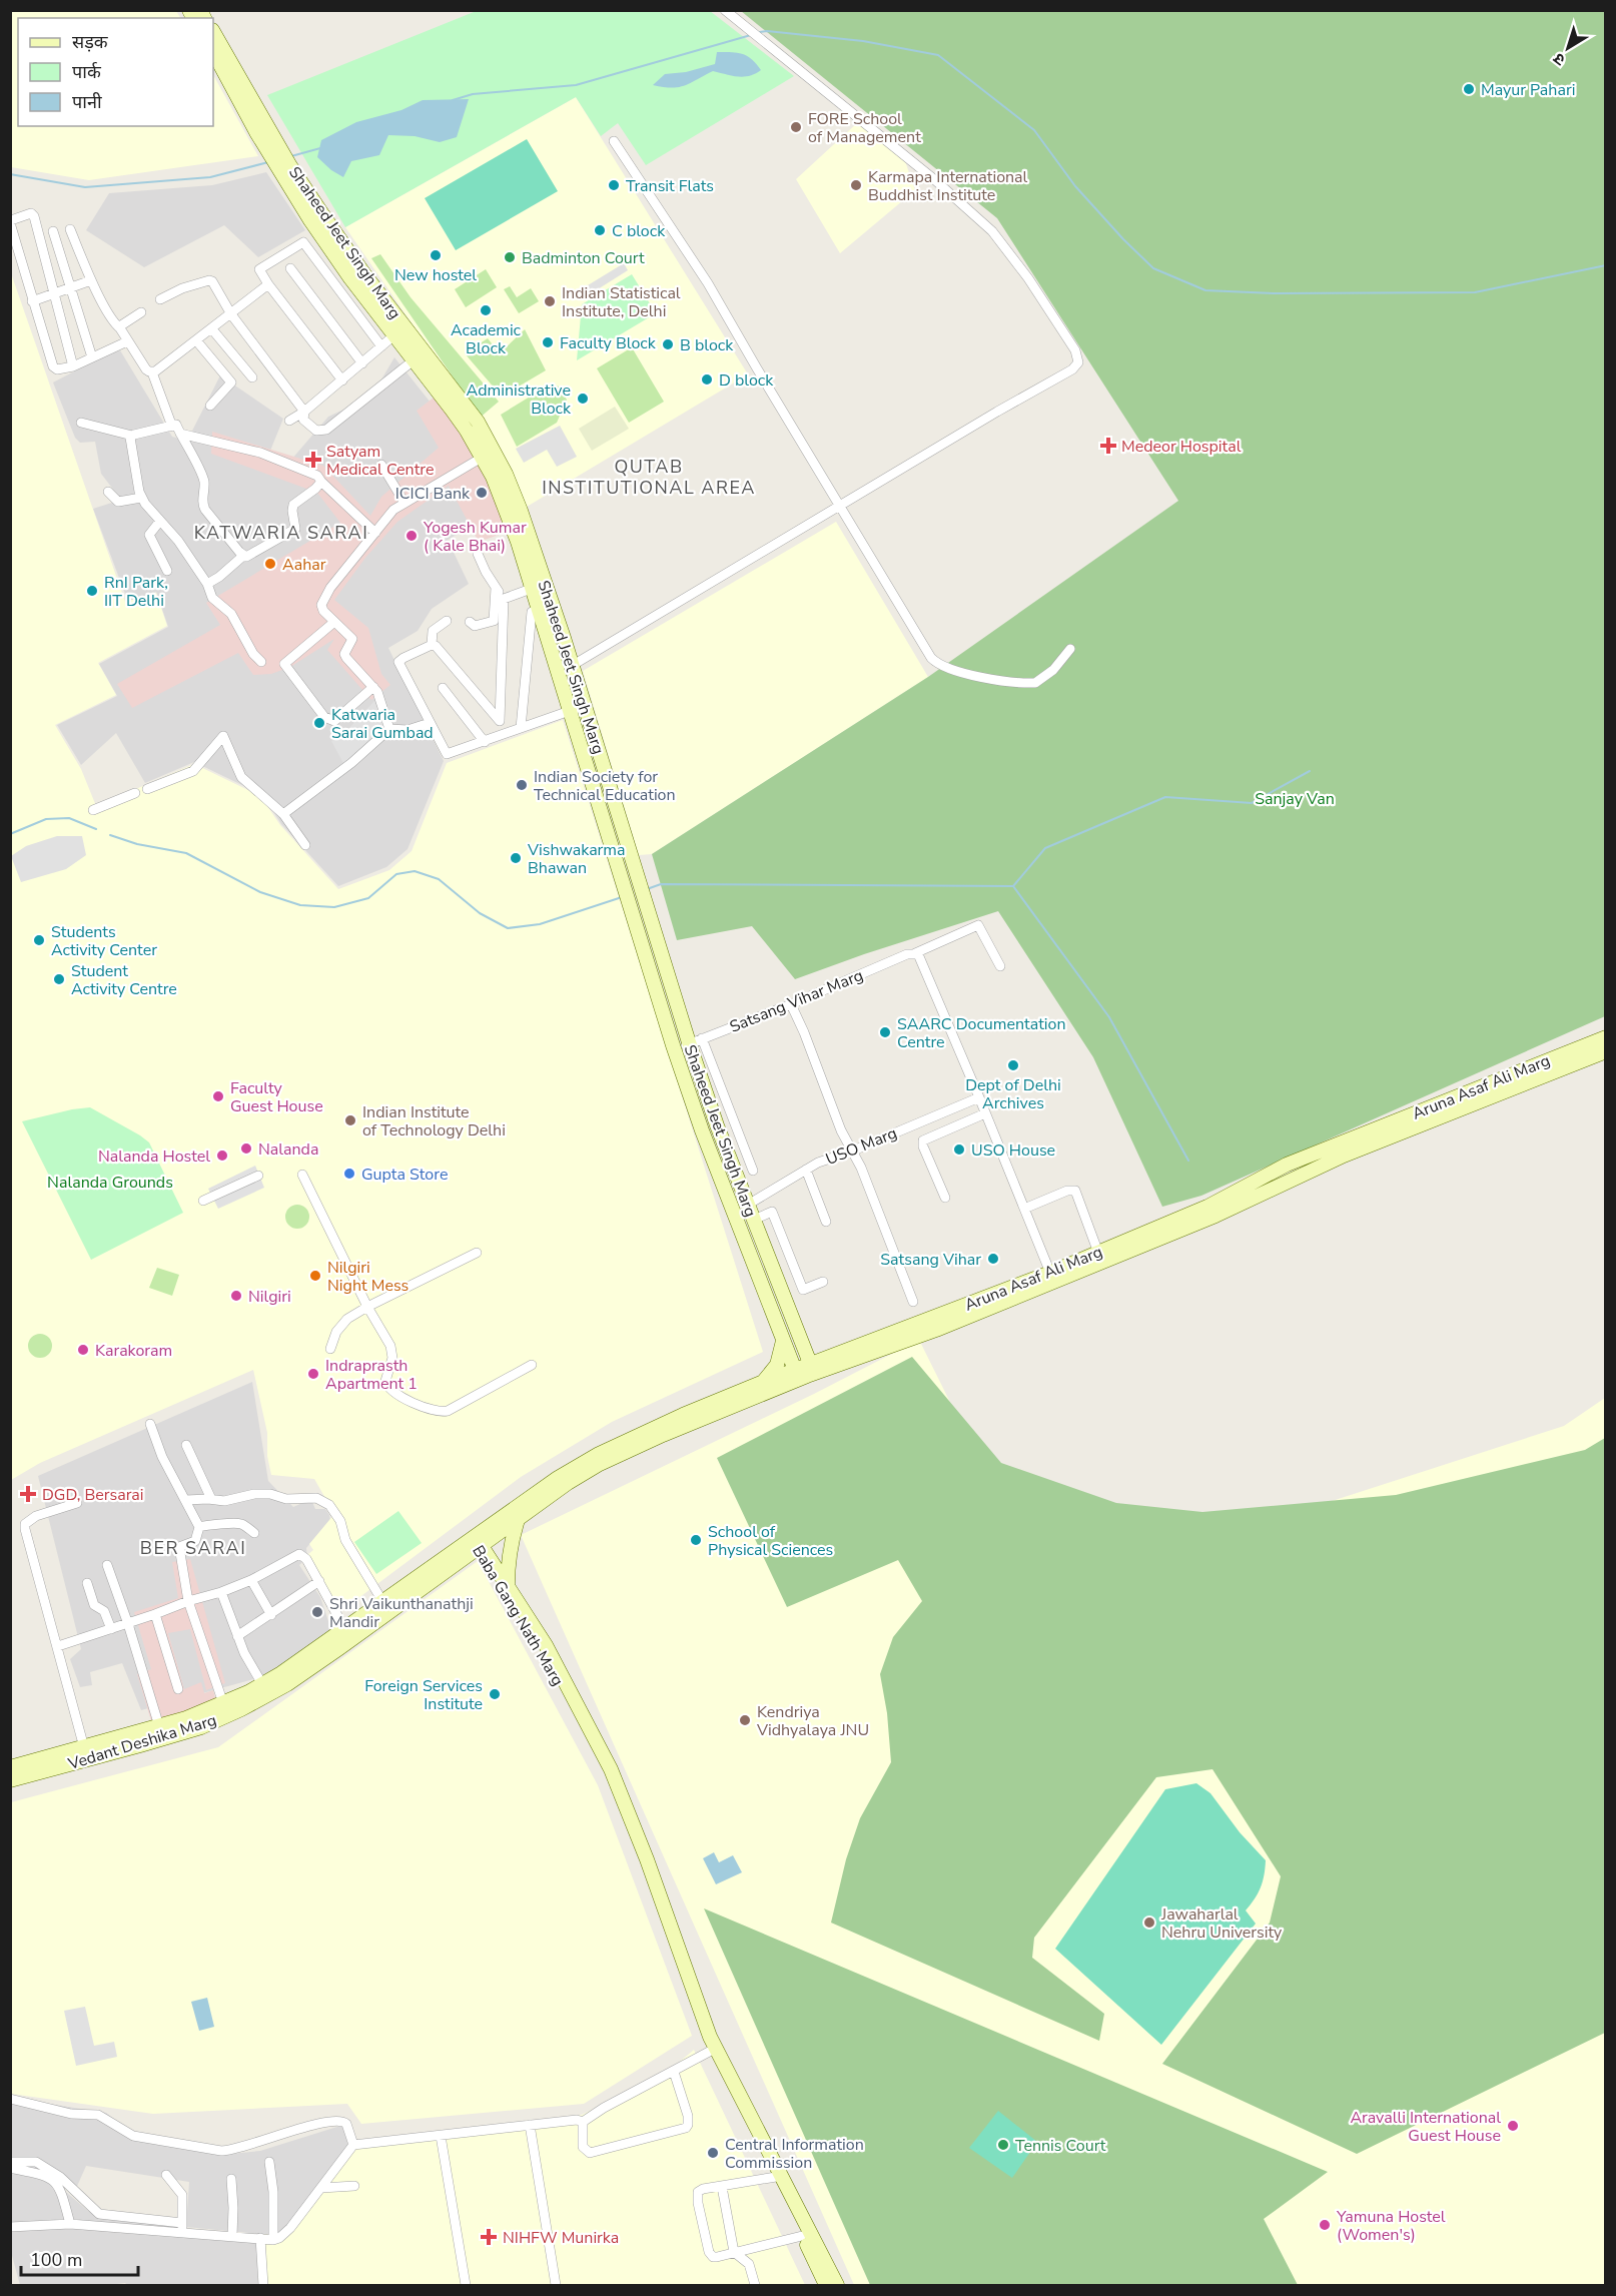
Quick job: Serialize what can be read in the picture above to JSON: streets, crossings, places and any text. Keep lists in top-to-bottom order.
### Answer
{
  "streets": {
    "main road": [
      "Shaheed Jeet Singh Marg",
      "Aruna Asaf Ali Marg",
      "Baba Gang Nath Marg",
      "Vedant Deshika Marg"
    ],
    "street": ["Satsang Vihar Marg", "USO Marg"]
  },
  "crossings": [
    ["Shaheed Jeet Singh Marg", "Satsang Vihar Marg"],
    ["Shaheed Jeet Singh Marg", "Aruna Asaf Ali Marg"],
    ["Shaheed Jeet Singh Marg", "USO Marg"],
    ["Aruna Asaf Ali Marg", "Baba Gang Nath Marg"],
    ["Aruna Asaf Ali Marg", "Vedant Deshika Marg"],
    ["Baba Gang Nath Marg", "Vedant Deshika Marg"]
  ],
  "districts": ["QUTAB INSTITUTIONAL AREA", "KATWARIA SARAI", "BER SARAI"],
  "parks": ["Sanjay Van", "Nalanda Grounds"],
  "places": {
    "other": [
      "Mayur Pahari",
      "FORE School of Management",
      "Transit Flats",
      "Karmapa International Buddhist Institute",
      "C block",
      "New hostel",
      "Badminton Court",
      "Indian Statistical Institute, Delhi",
      "Academic Block",
      "Faculty Block",
      "B block",
      "D block",
      "Administrative Block",
      "ICICI Bank",
      "Yogesh Kumar ( Kale Bhai)",
      "Aahar",
      "RnI Park, IIT Delhi",
      "Katwaria Sarai Gumbad",
      "Indian Society for Technical Education",
      "Vishwakarma Bhawan",
      "Students Activity Center",
      "Student Activity Centre",
      "SAARC Documentation Centre",
      "Dept of Delhi Archives",
      "Faculty Guest House",
      "Indian Institute of Technology Delhi",
      "Nalanda",
      "USO House",
      "Nalanda Hostel",
      "Gupta Store",
      "Satsang Vihar",
      "Nilgiri Night Mess",
      "Nilgiri",
      "Karakoram",
      "Indraprasth Apartment 1",
      "School of Physical Sciences",
      "Shri Vaikunthanathji Mandir",
      "Foreign Services Institute",
      "Kendriya Vidhyalaya JNU",
      "Jawaharlal Nehru University",
      "Aravalli International Guest House",
      "Tennis Court",
      "Central Information Commission",
      "Yamuna Hostel (Women's)"
    ],
    "health": [
      "Medeor Hospital",
      "Satyam Medical Centre",
      "DGD, Bersarai",
      "NIHFW Munirka"
    ]
  },
  "legend": ["सड़क", "पार्क", "पानी"],
  "scale_bar": "100 m",
  "north": "bottom left"
}
